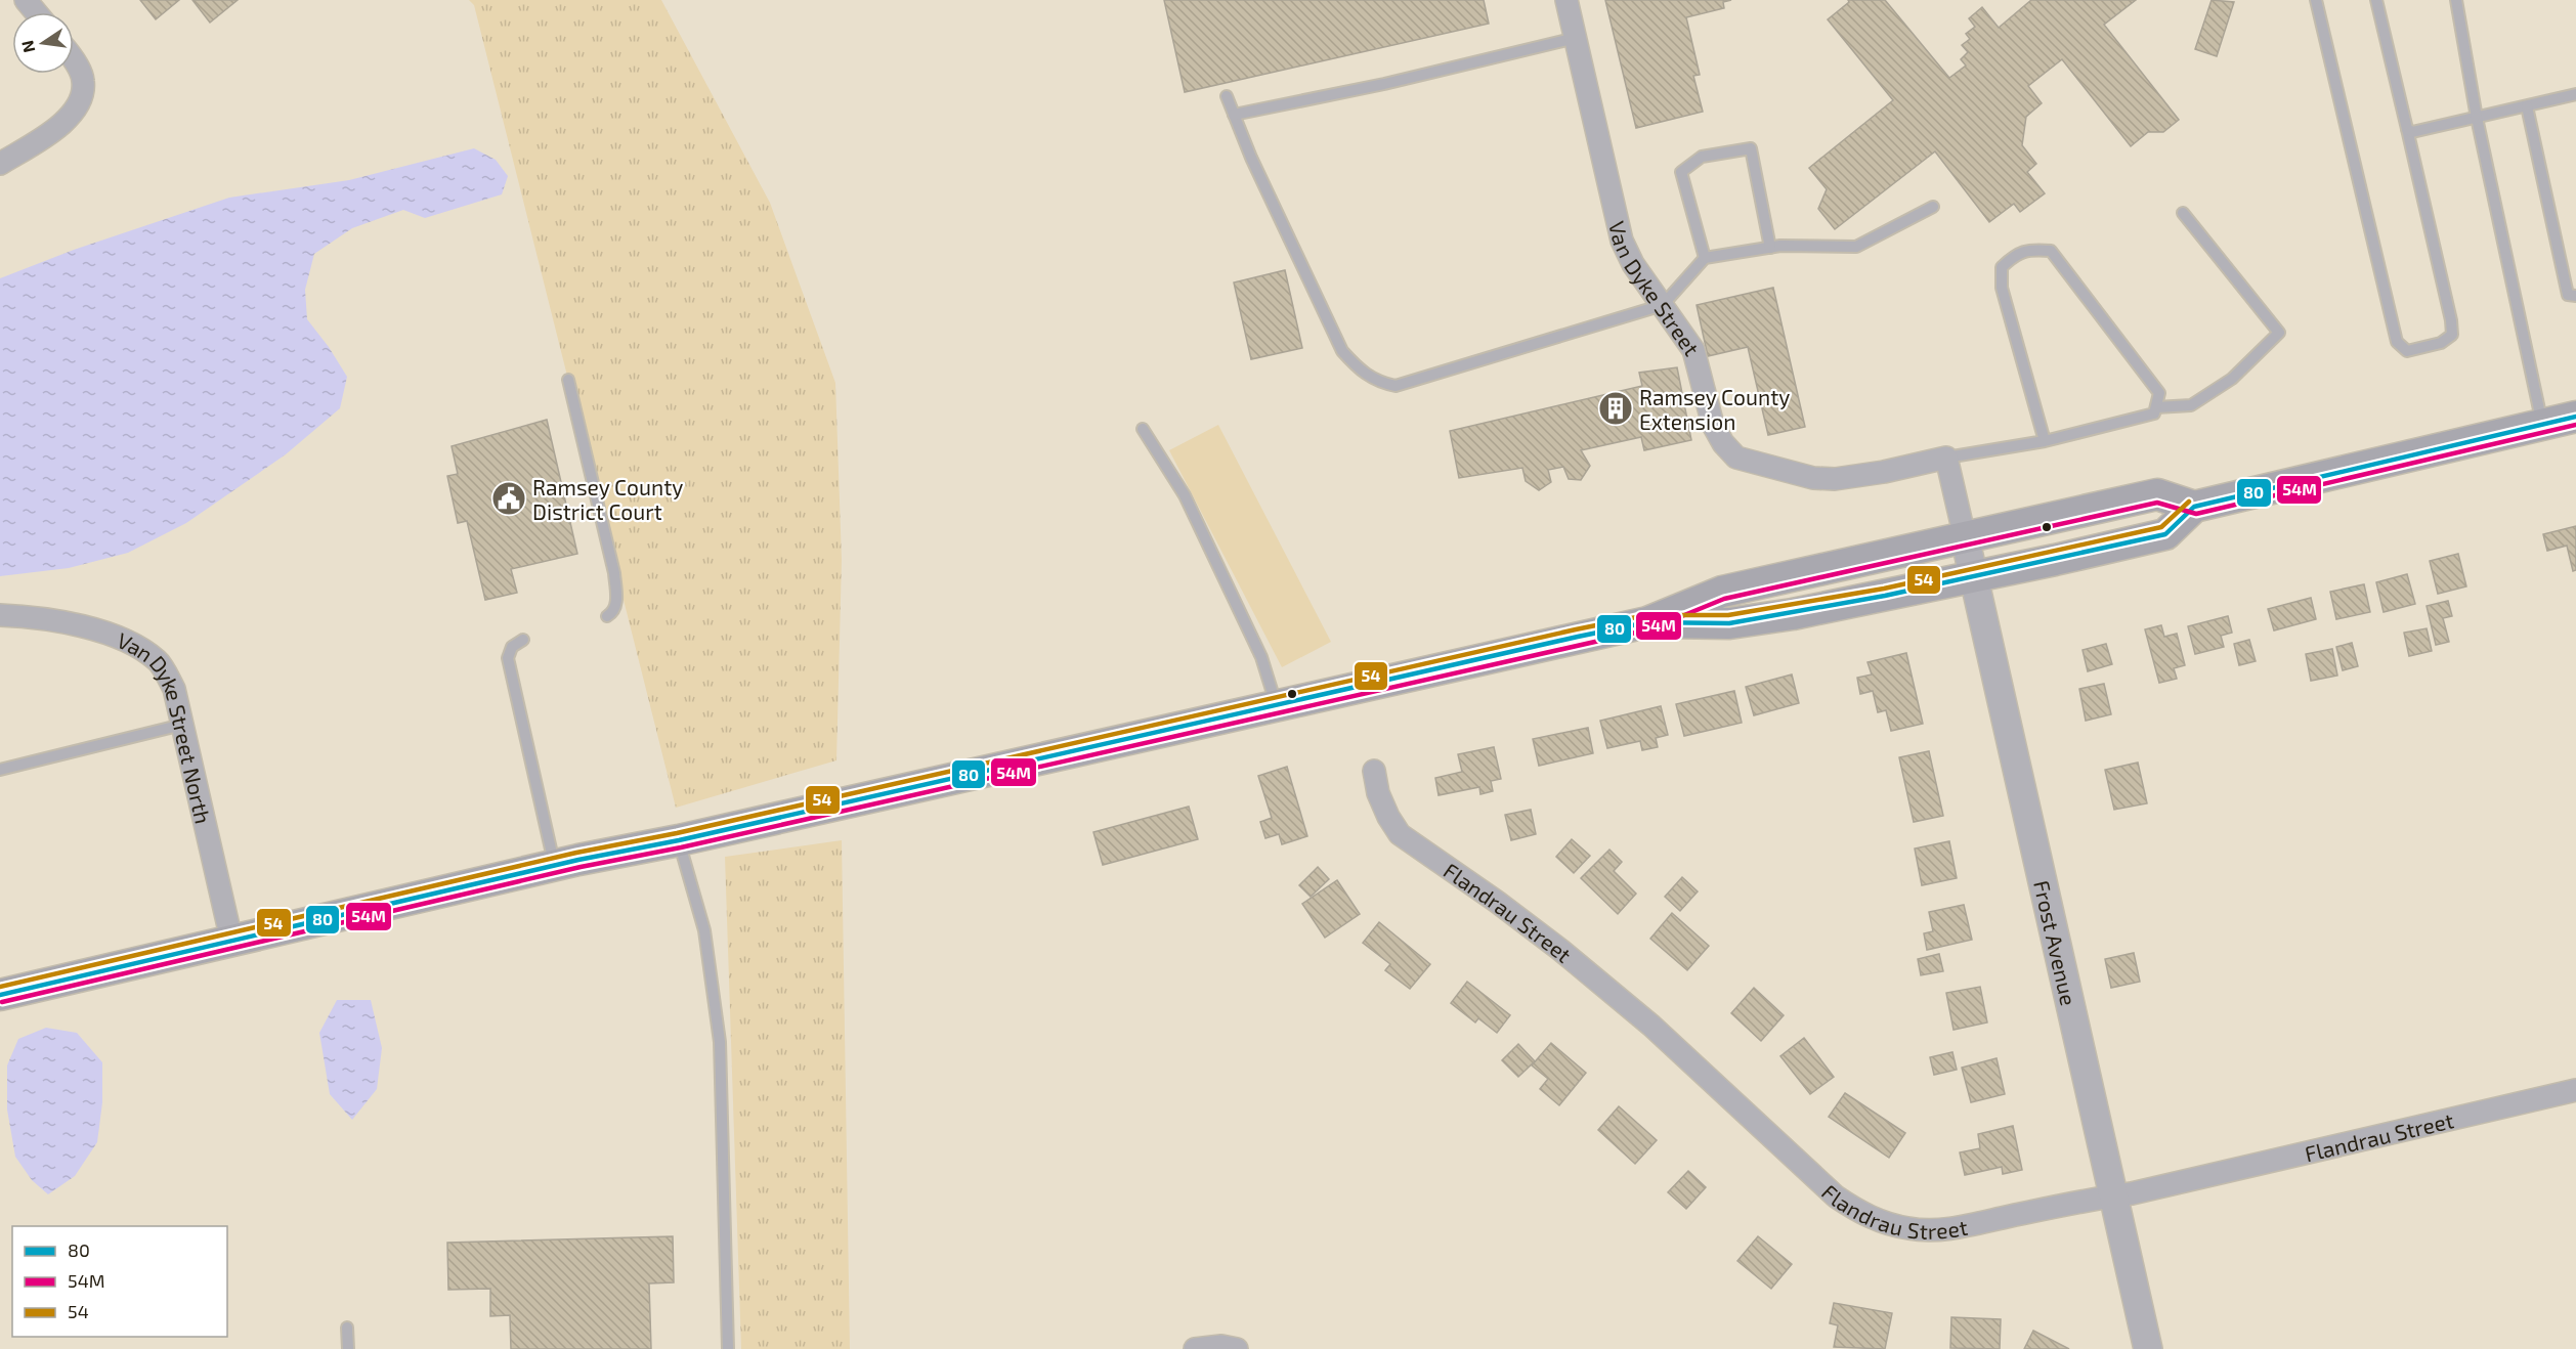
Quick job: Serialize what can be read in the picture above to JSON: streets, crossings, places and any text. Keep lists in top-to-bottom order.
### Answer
{
  "streets": {
    "street": [
      "Van Dyke Street",
      "Van Dyke Street North",
      "Flandrau Street",
      "Frost Avenue"
    ]
  },
  "crossings": [
    ["Flandrau Street", "Frost Avenue"]
  ],
  "places": {
    "building": ["Ramsey County Extension"],
    "public building": ["Ramsey County District Court"]
  },
  "lines": ["transit line 80", "transit line 54M", "transit line 54"],
  "legend": ["80", "54M", "54"],
  "north": "left"
}
